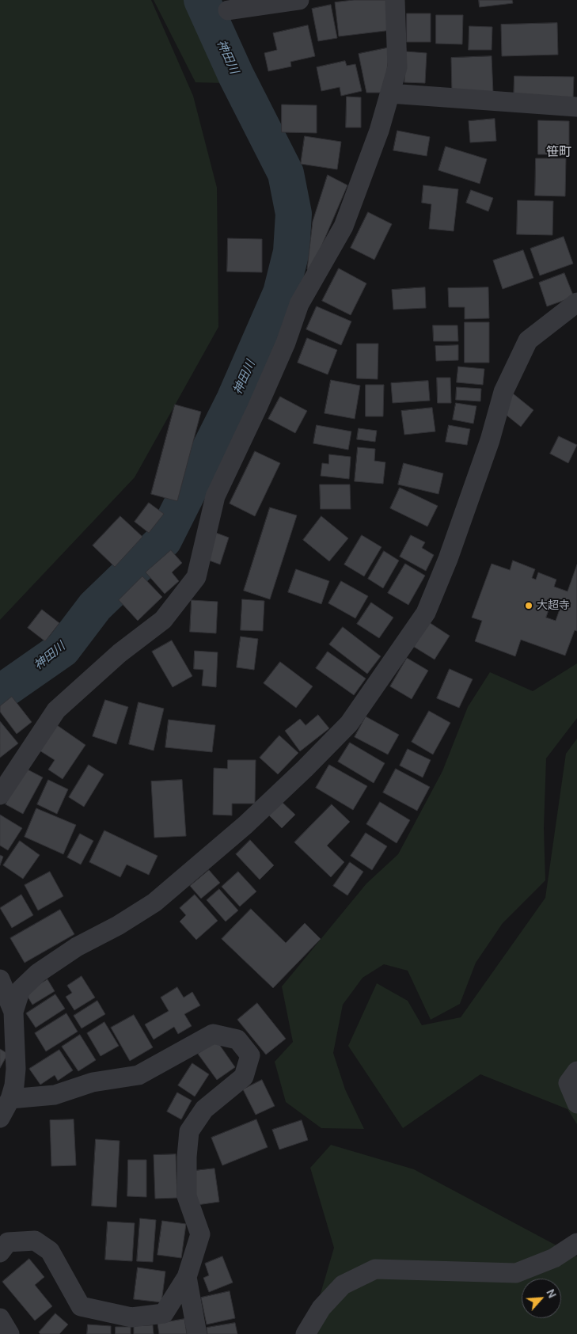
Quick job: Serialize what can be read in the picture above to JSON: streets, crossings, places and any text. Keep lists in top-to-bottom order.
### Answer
{
  "districts": ["笹町"],
  "water": ["神田川"],
  "places": ["大超寺"],
  "north": "top right"
}
